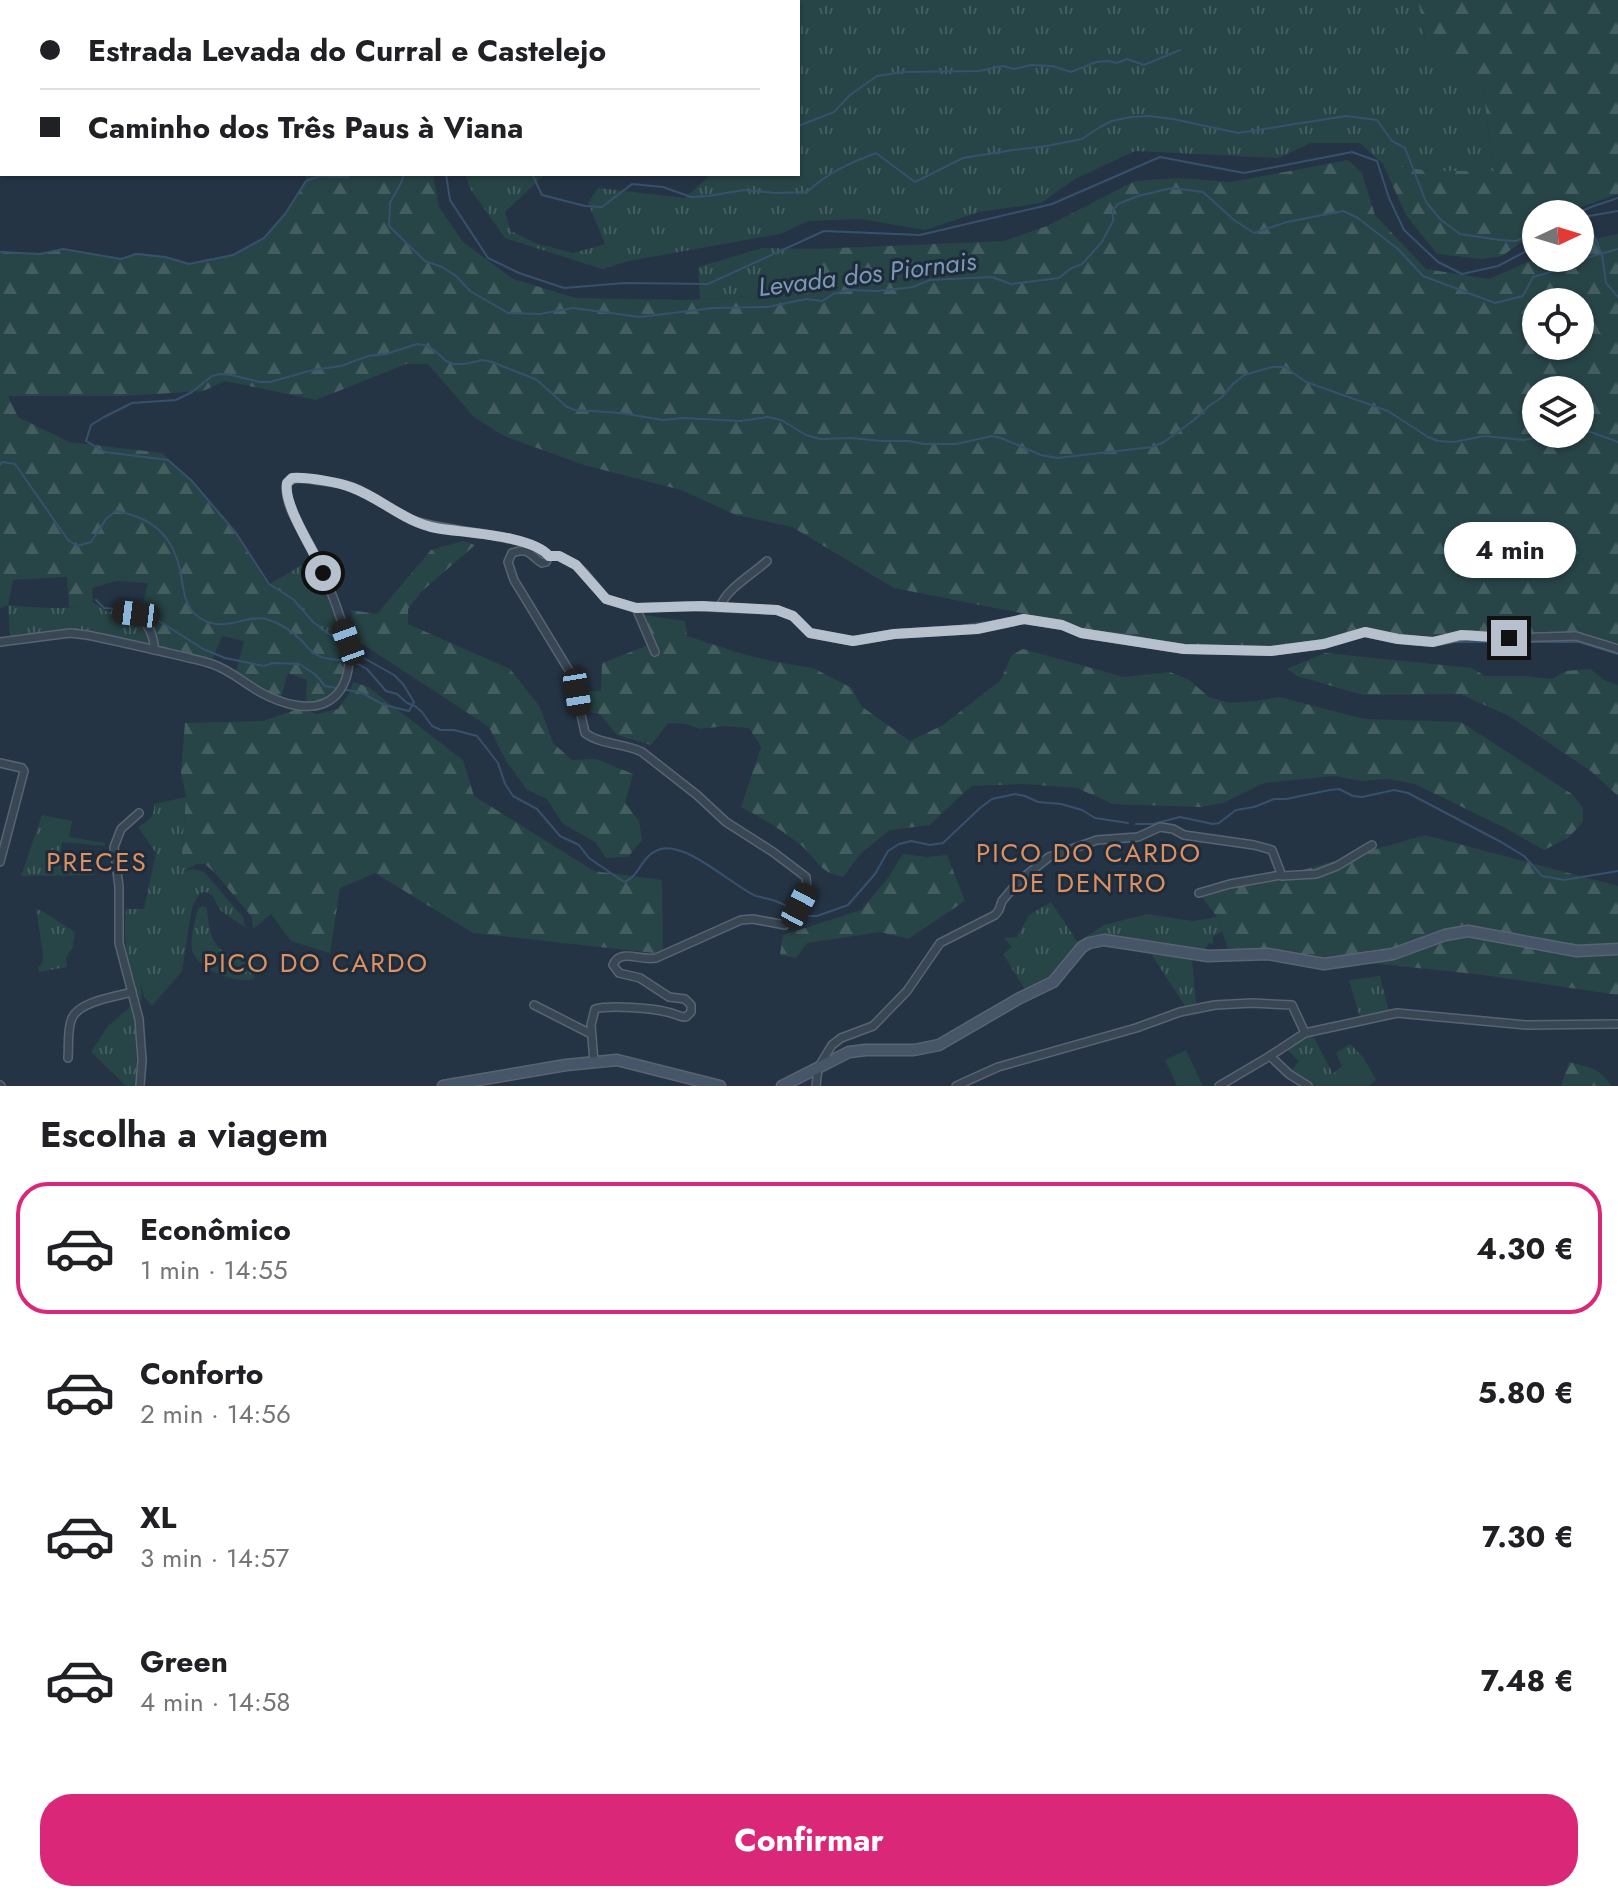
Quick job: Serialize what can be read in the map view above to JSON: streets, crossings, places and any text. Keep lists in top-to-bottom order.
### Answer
{
  "districts": ["PICO DO CARDO DE DENTRO", "PRECES", "PICO DO CARDO"],
  "water": ["Levada dos Piornais"],
  "north": "right",
  "page": {
    "banner": ["Estrada Levada do Curral e Castelejo", "Caminho dos Três Paus à Viana"],
    "bubble": "4 min",
    "heading": "Escolha a viagem",
    "list": [
      {
        "name": "Econômico",
        "note": "1 min · 14:55",
        "value": "4.30 €"
      },
      {
        "name": "Conforto",
        "note": "2 min · 14:56",
        "value": "5.80 €"
      },
      {
        "name": "XL",
        "note": "3 min · 14:57",
        "value": "7.30 €"
      },
      {
        "name": "Green",
        "note": "4 min · 14:58",
        "value": "7.48 €"
      }
    ],
    "buttons": "Confirmar"
  }
}
